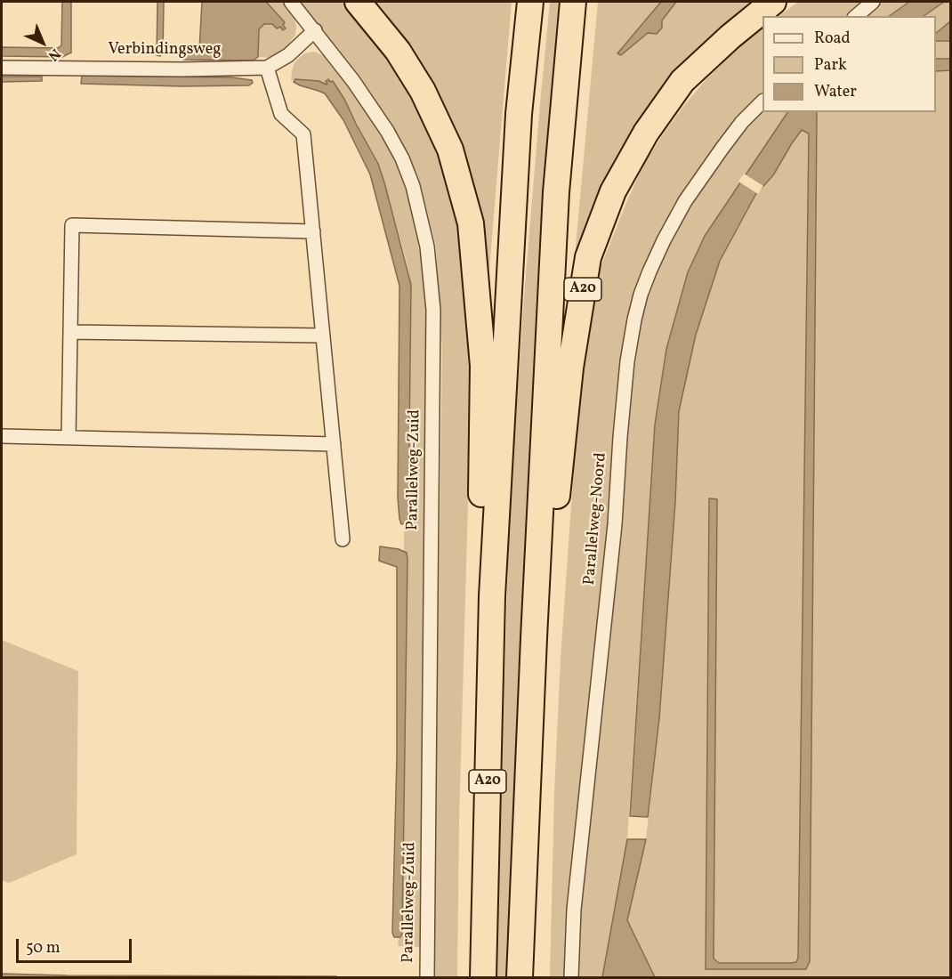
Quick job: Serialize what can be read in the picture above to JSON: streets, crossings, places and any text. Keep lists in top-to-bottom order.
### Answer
{
  "streets": {
    "highway": ["A20"],
    "street": ["Verbindingsweg", "Parallelweg-Zuid", "Parallelweg-Noord"]
  },
  "crossings": [
    ["Verbindingsweg", "Parallelweg-Zuid"]
  ],
  "legend": ["Road", "Park", "Water"],
  "scale_bar": "50 m",
  "north": "bottom right"
}
